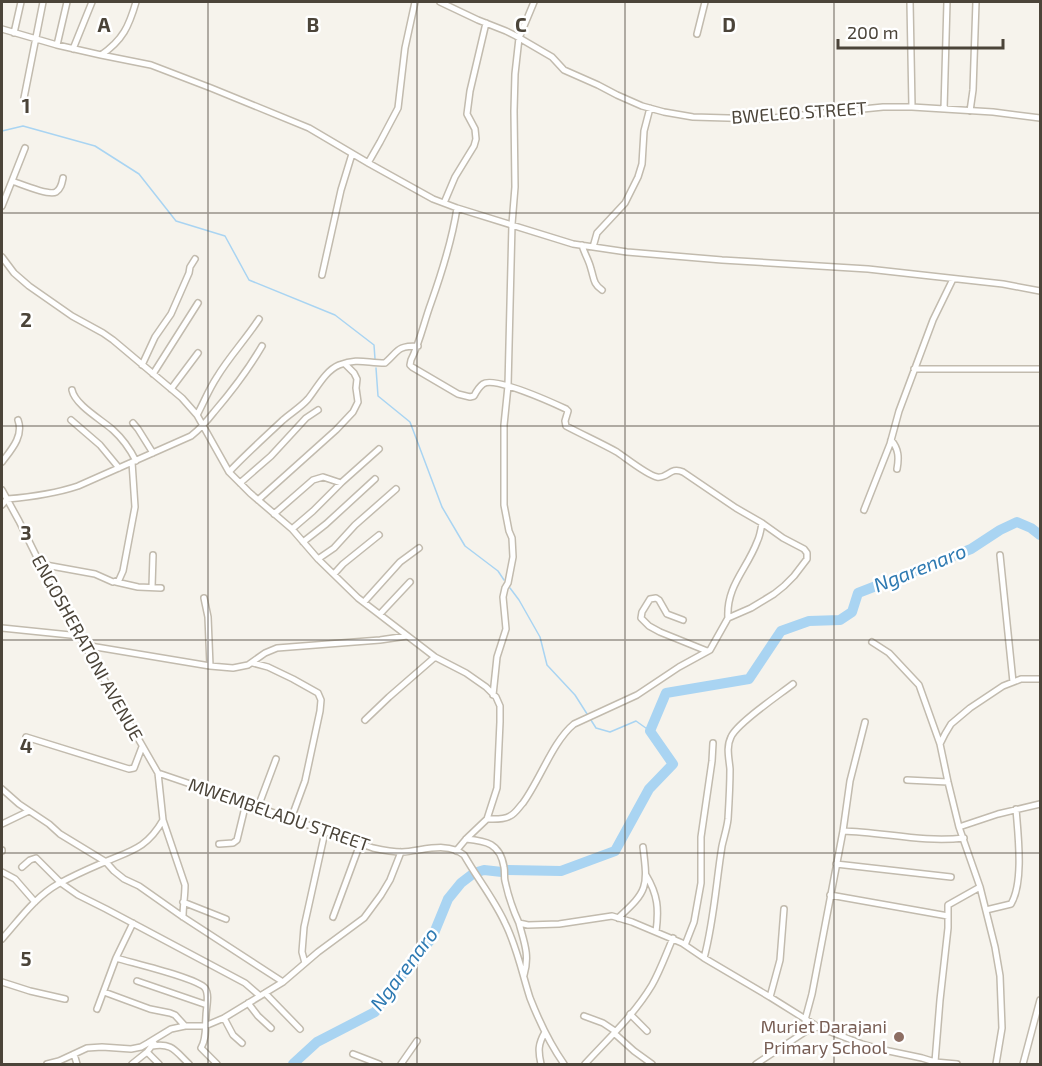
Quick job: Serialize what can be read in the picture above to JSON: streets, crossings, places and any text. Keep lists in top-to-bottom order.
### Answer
{
  "streets": {
    "street": ["BWELEO STREET", "ENGOSHERATONI AVENUE", "MWEMBELADU STREET"]
  },
  "crossings": [
    ["ENGOSHERATONI AVENUE", "MWEMBELADU STREET"]
  ],
  "water": ["Ngarenaro"],
  "places": ["Muriet Darajani Primary School"],
  "scale_bar": "200 m",
  "grid": {
    "columns": [
      "A",
      "B",
      "C",
      "D"
    ],
    "rows": [
      "1",
      "2",
      "3",
      "4",
      "5"
    ]
  }
}
